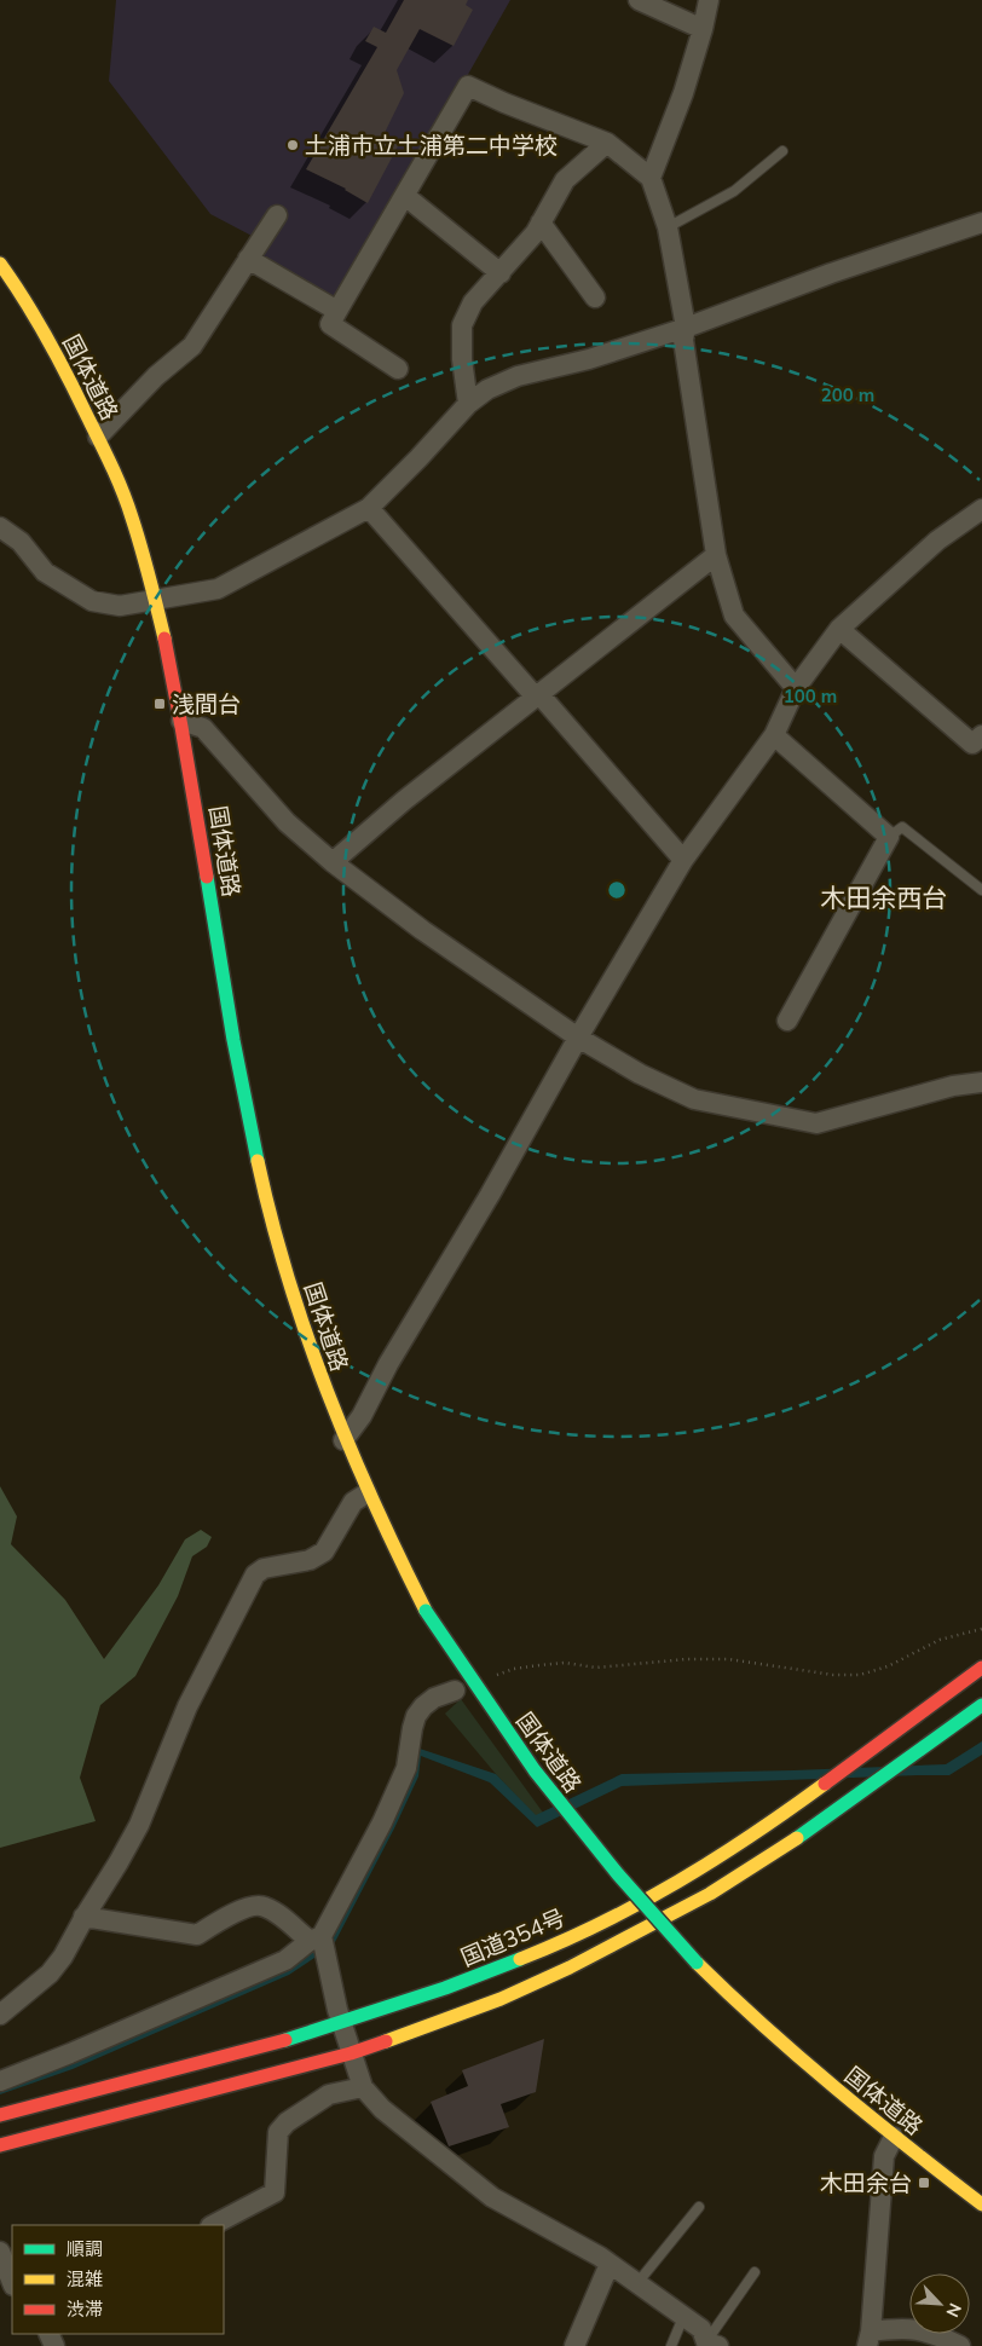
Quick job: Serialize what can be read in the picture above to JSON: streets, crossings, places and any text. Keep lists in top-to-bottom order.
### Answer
{
  "streets": {
    "main road": ["国体道路", "国道354号"]
  },
  "districts": ["木田余西台"],
  "places": {
    "other": ["土浦市立土浦第二中学校"],
    "transit": ["浅間台", "木田余台"]
  },
  "legend": ["順調", "混雑", "渋滞"],
  "north": "bottom right",
  "rings": ["200 m", "100 m"]
}
